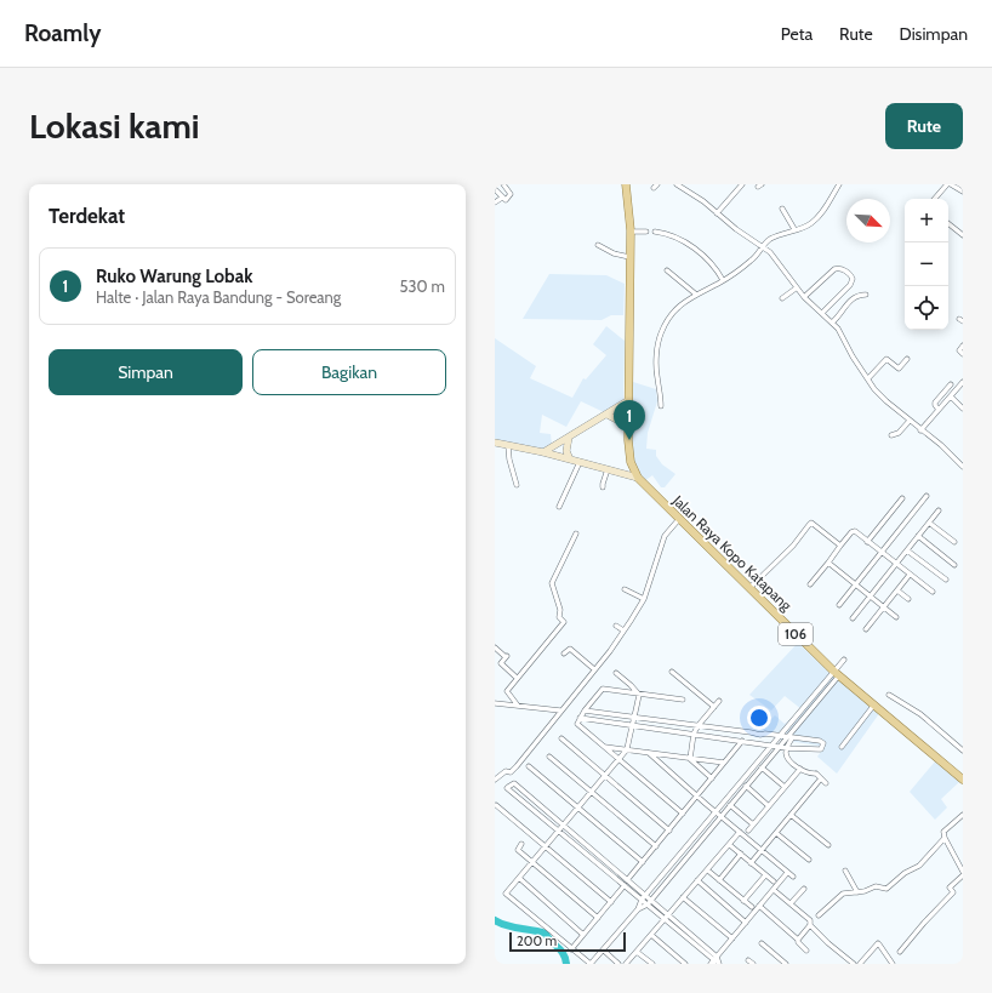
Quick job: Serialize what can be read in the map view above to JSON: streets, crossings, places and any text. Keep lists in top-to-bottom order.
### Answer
{
  "streets": {
    "main road": ["Jalan Raya Kopo Katapang", "106"]
  },
  "crossings": [
    ["Jalan Raya Kopo Katapang", "106"]
  ],
  "scale_bar": "200 m",
  "north": "bottom right",
  "page": {
    "header": "Roamly",
    "nav": ["Peta", "Rute", "Disimpan"],
    "buttons": [
      "Rute",
      ["Simpan", "Bagikan"]
    ],
    "title": "Lokasi kami",
    "heading": "Terdekat",
    "map_buttons": ["+", "−"],
    "list": [
      {
        "mark": "1",
        "name": "Ruko Warung Lobak",
        "note": "Halte · Jalan Raya Bandung - Soreang",
        "value": "530 m"
      }
    ],
    "pins": "1",
    "scale": "200 m"
  }
}
